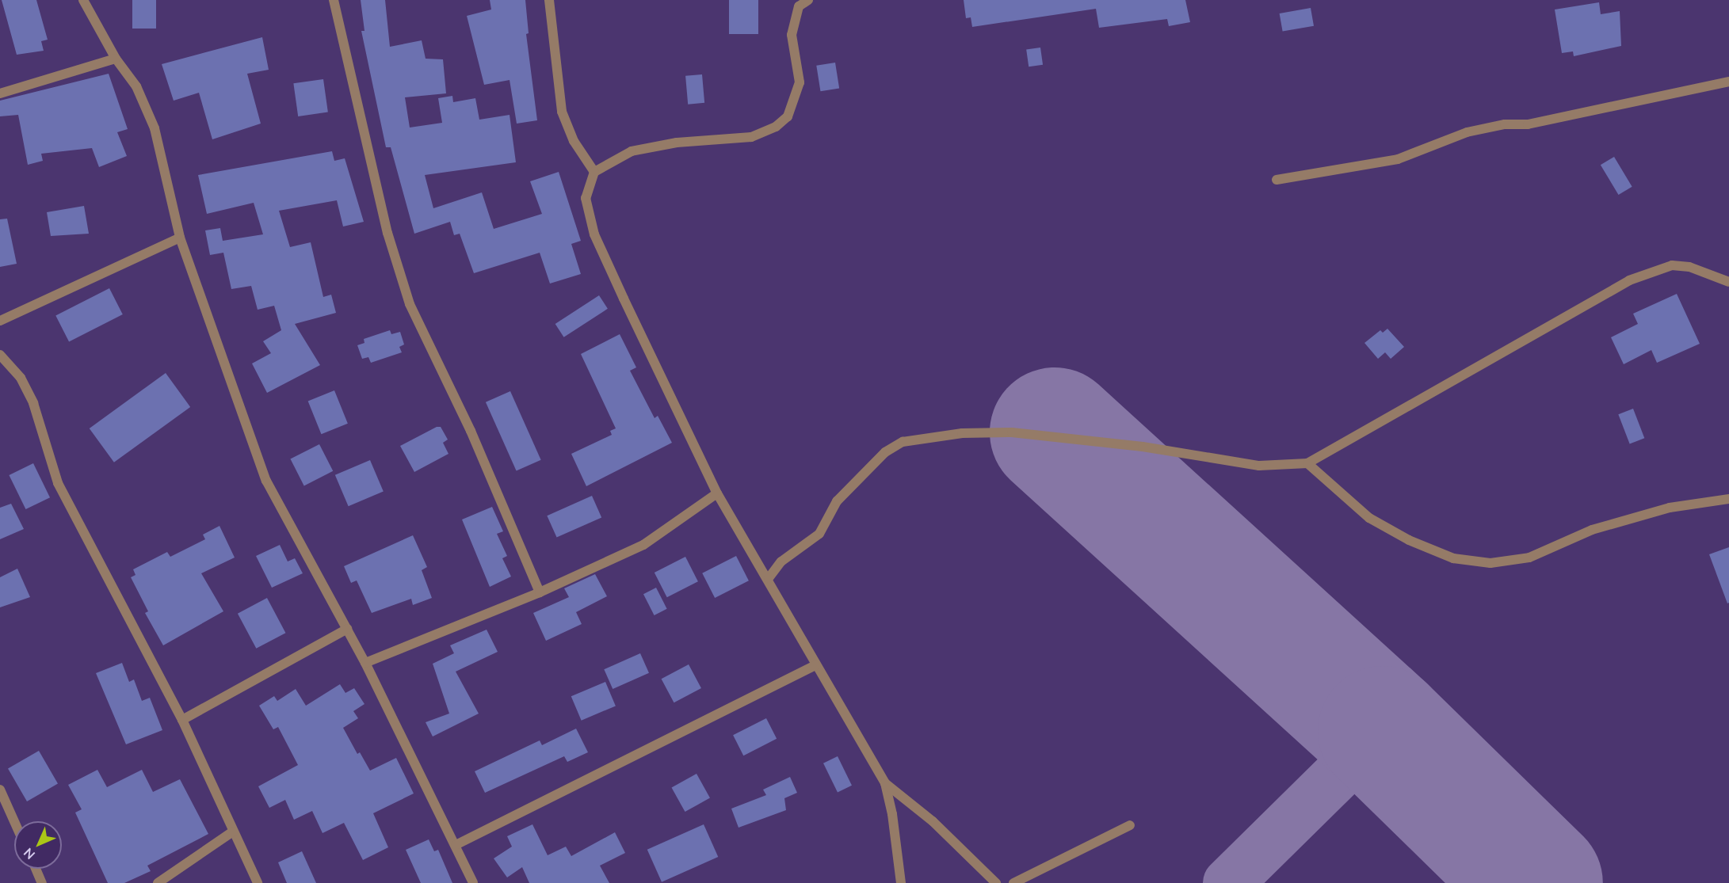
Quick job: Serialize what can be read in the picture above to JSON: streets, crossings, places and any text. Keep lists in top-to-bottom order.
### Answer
{
  "north": "bottom left"
}
